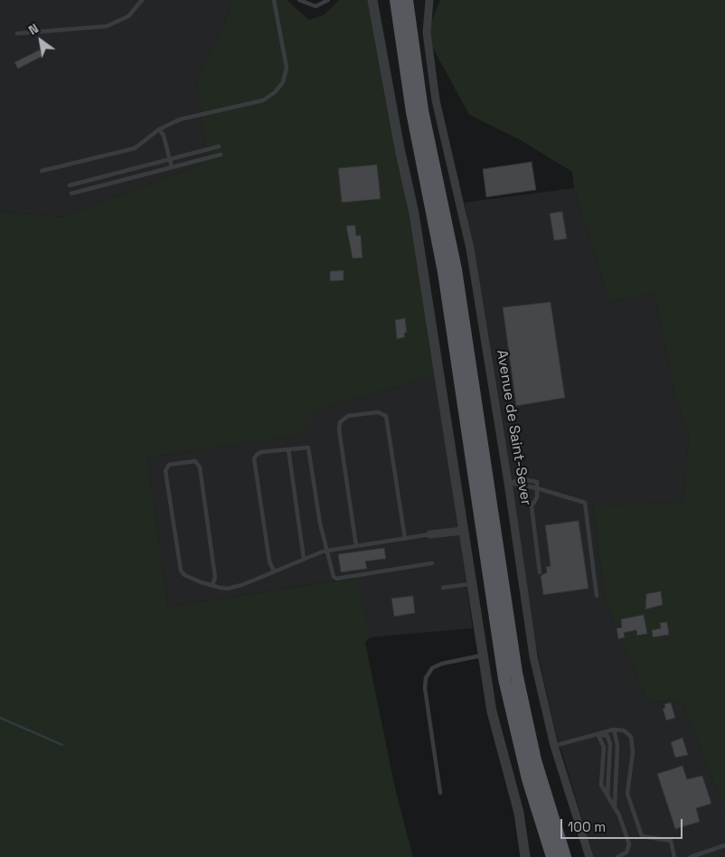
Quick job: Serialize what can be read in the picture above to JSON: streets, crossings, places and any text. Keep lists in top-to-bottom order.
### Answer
{
  "streets": {
    "street": ["Avenue de Saint-Sever"]
  },
  "scale_bar": "100 m",
  "north": "top left"
}
